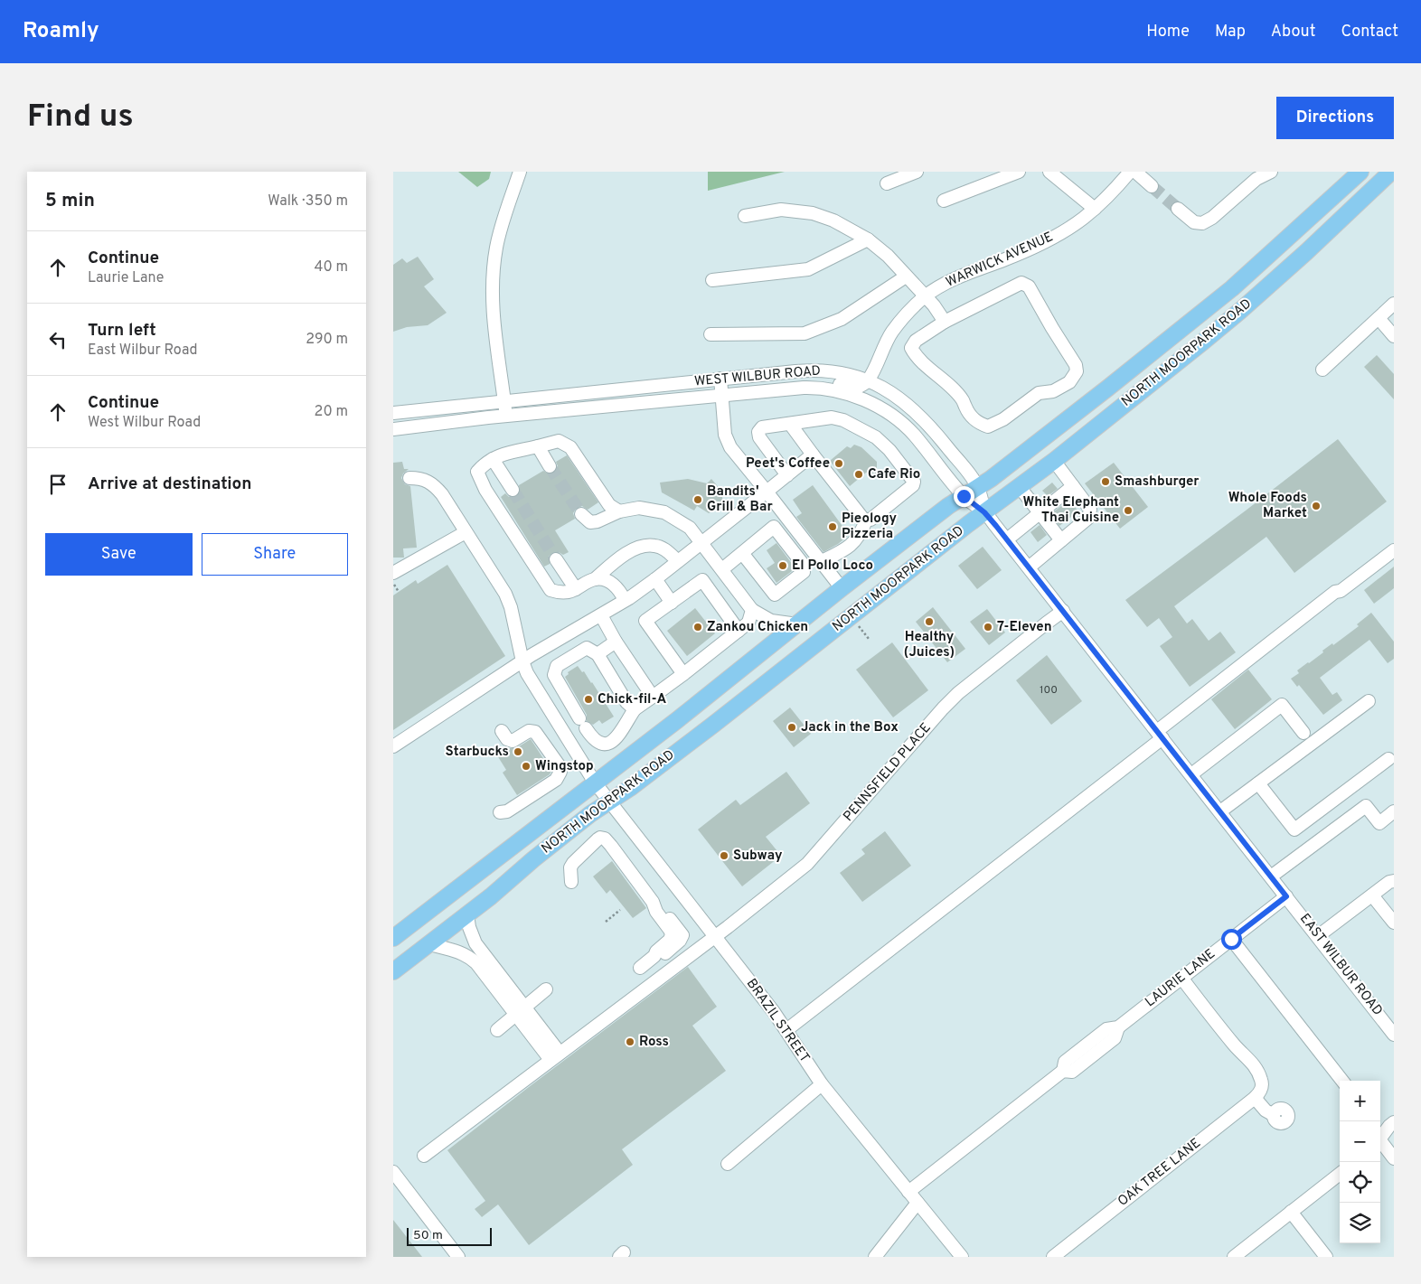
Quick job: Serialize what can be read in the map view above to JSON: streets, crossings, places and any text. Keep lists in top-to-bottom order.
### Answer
{
  "streets": {
    "main road": ["NORTH MOORPARK ROAD"],
    "street": [
      "WARWICK AVENUE",
      "WEST WILBUR ROAD",
      "PENNSFIELD PLACE",
      "EAST WILBUR ROAD",
      "LAURIE LANE",
      "BRAZIL STREET",
      "OAK TREE LANE"
    ]
  },
  "crossings": [
    ["WARWICK AVENUE", "WEST WILBUR ROAD"],
    ["NORTH MOORPARK ROAD", "WEST WILBUR ROAD"],
    ["NORTH MOORPARK ROAD", "EAST WILBUR ROAD"],
    ["NORTH MOORPARK ROAD", "BRAZIL STREET"],
    ["WEST WILBUR ROAD", "EAST WILBUR ROAD"],
    ["PENNSFIELD PLACE", "EAST WILBUR ROAD"],
    ["PENNSFIELD PLACE", "BRAZIL STREET"],
    ["EAST WILBUR ROAD", "LAURIE LANE"],
    ["LAURIE LANE", "BRAZIL STREET"],
    ["LAURIE LANE", "OAK TREE LANE"]
  ],
  "places": [
    "Peet's Coffee",
    "Cafe Rio",
    "Smashburger",
    "Bandits' Grill & Bar",
    "Whole Foods Market",
    "White Elephant Thai Cuisine",
    "Pieology Pizzeria",
    "El Pollo Loco",
    "Healthy (Juices)",
    "Zankou Chicken",
    "7-Eleven",
    "Chick-fil-A",
    "Jack in the Box",
    "Starbucks",
    "Wingstop",
    "Subway",
    "Ross"
  ],
  "house_numbers": ["100"],
  "scale_bar": "50 m",
  "page": {
    "header": "Roamly",
    "nav": [
      "Home",
      "Map",
      "About",
      "Contact"
    ],
    "buttons": [
      "Directions",
      ["Save", "Share"]
    ],
    "title": "Find us",
    "heading": ["5 min", "Walk · 350 m"],
    "list": [
      ["Continue", "Laurie Lane", "40 m"],
      ["Turn left", "East Wilbur Road", "290 m"],
      ["Continue", "West Wilbur Road", "20 m"],
      "Arrive at destination"
    ],
    "map_buttons": ["+", "−"],
    "scale": "50 m"
  }
}
